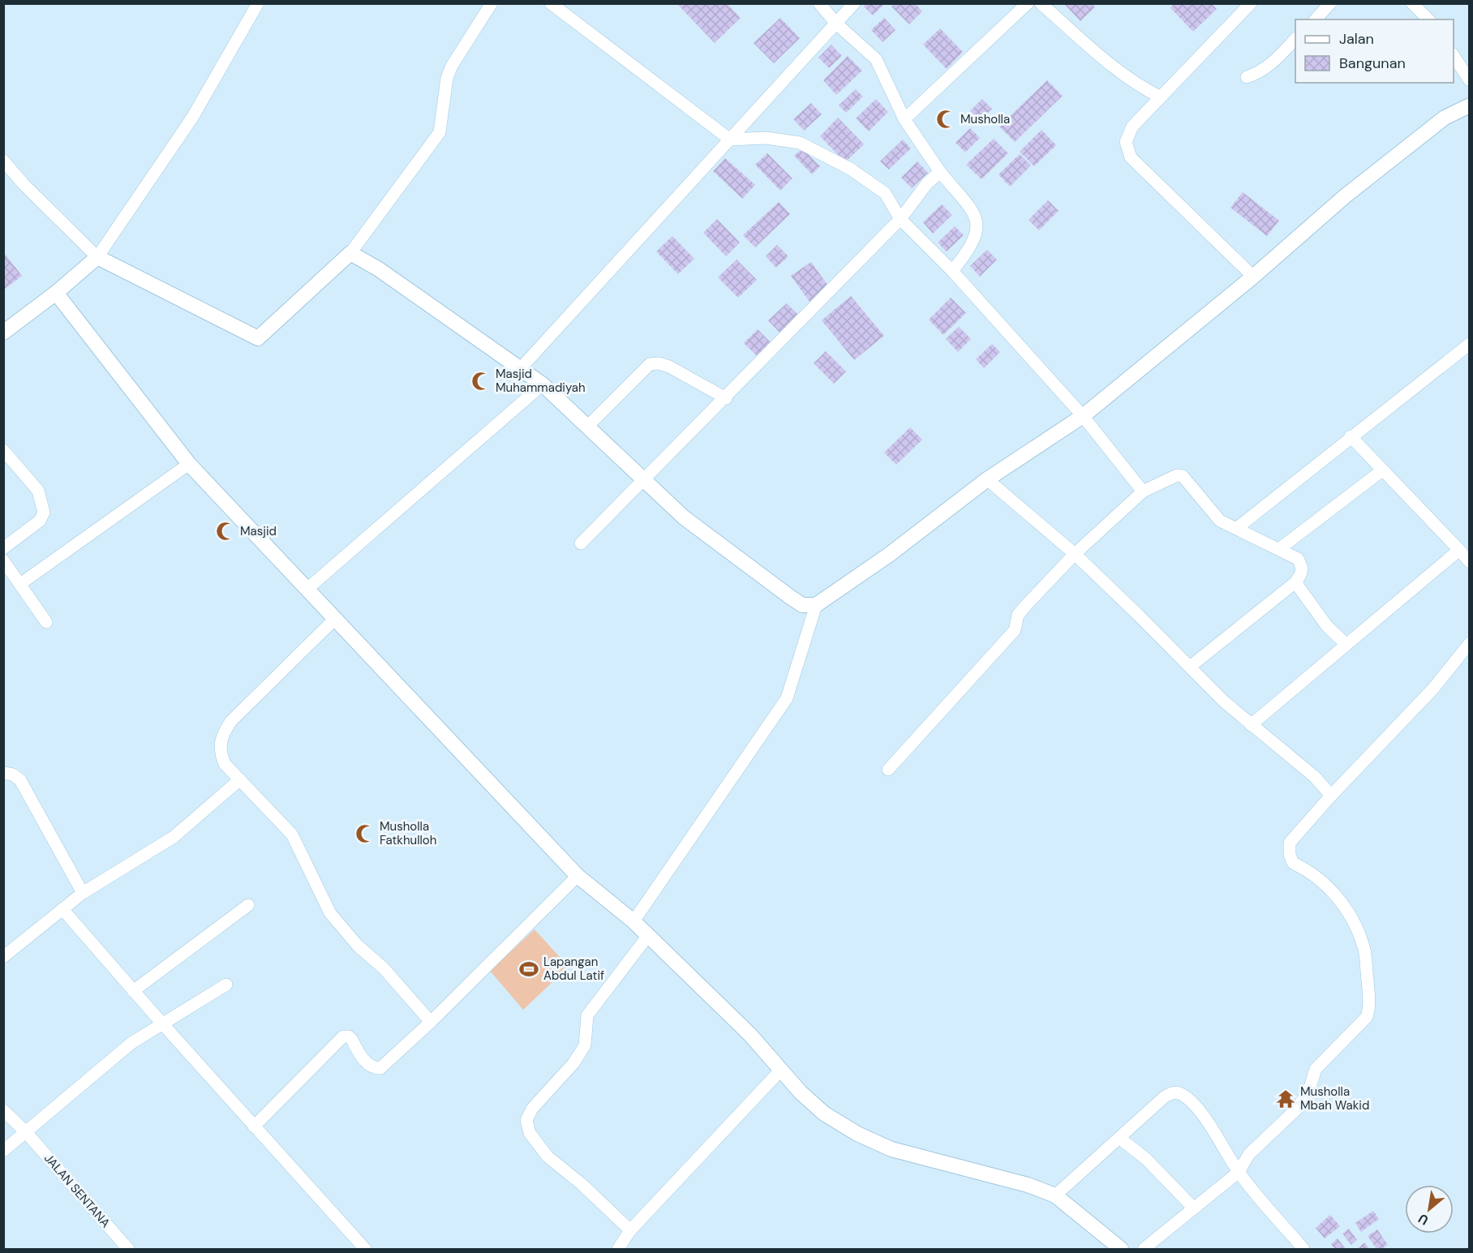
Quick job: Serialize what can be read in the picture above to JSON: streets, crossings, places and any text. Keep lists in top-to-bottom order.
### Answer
{
  "streets": {
    "street": ["JALAN SENTANA"]
  },
  "places": {
    "mosque": [
      "Musholla",
      "Masjid Muhammadiyah",
      "Masjid",
      "Musholla Fatkhulloh"
    ],
    "sports": ["Lapangan Abdul Latif"],
    "temple": ["Musholla Mbah Wakid"]
  },
  "legend": ["Jalan", "Bangunan"],
  "north": "bottom left"
}
